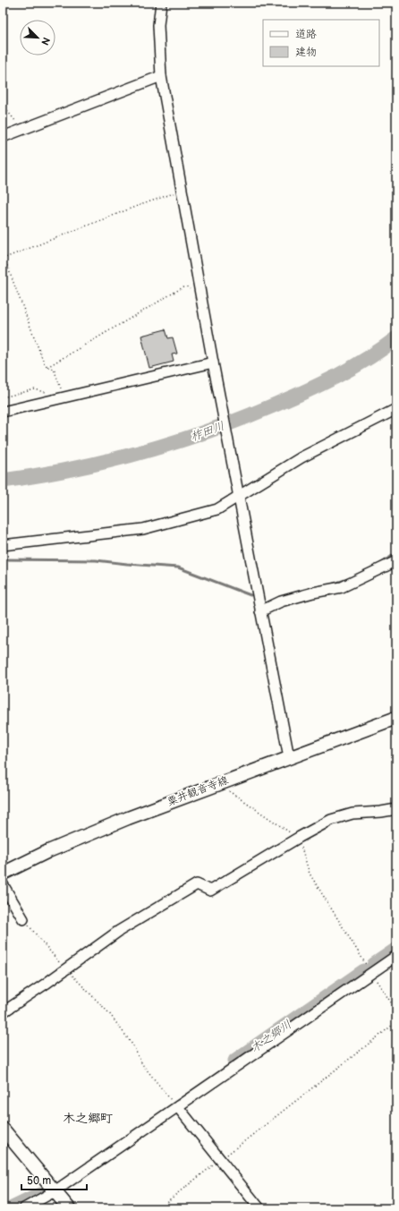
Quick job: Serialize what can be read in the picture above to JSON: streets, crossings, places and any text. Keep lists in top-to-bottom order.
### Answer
{
  "streets": {
    "main road": ["粟井観音寺線"]
  },
  "districts": ["木之郷町"],
  "water": ["柞田川", "木之郷川"],
  "legend": ["道路", "建物"],
  "scale_bar": "50 m",
  "north": "bottom right"
}
